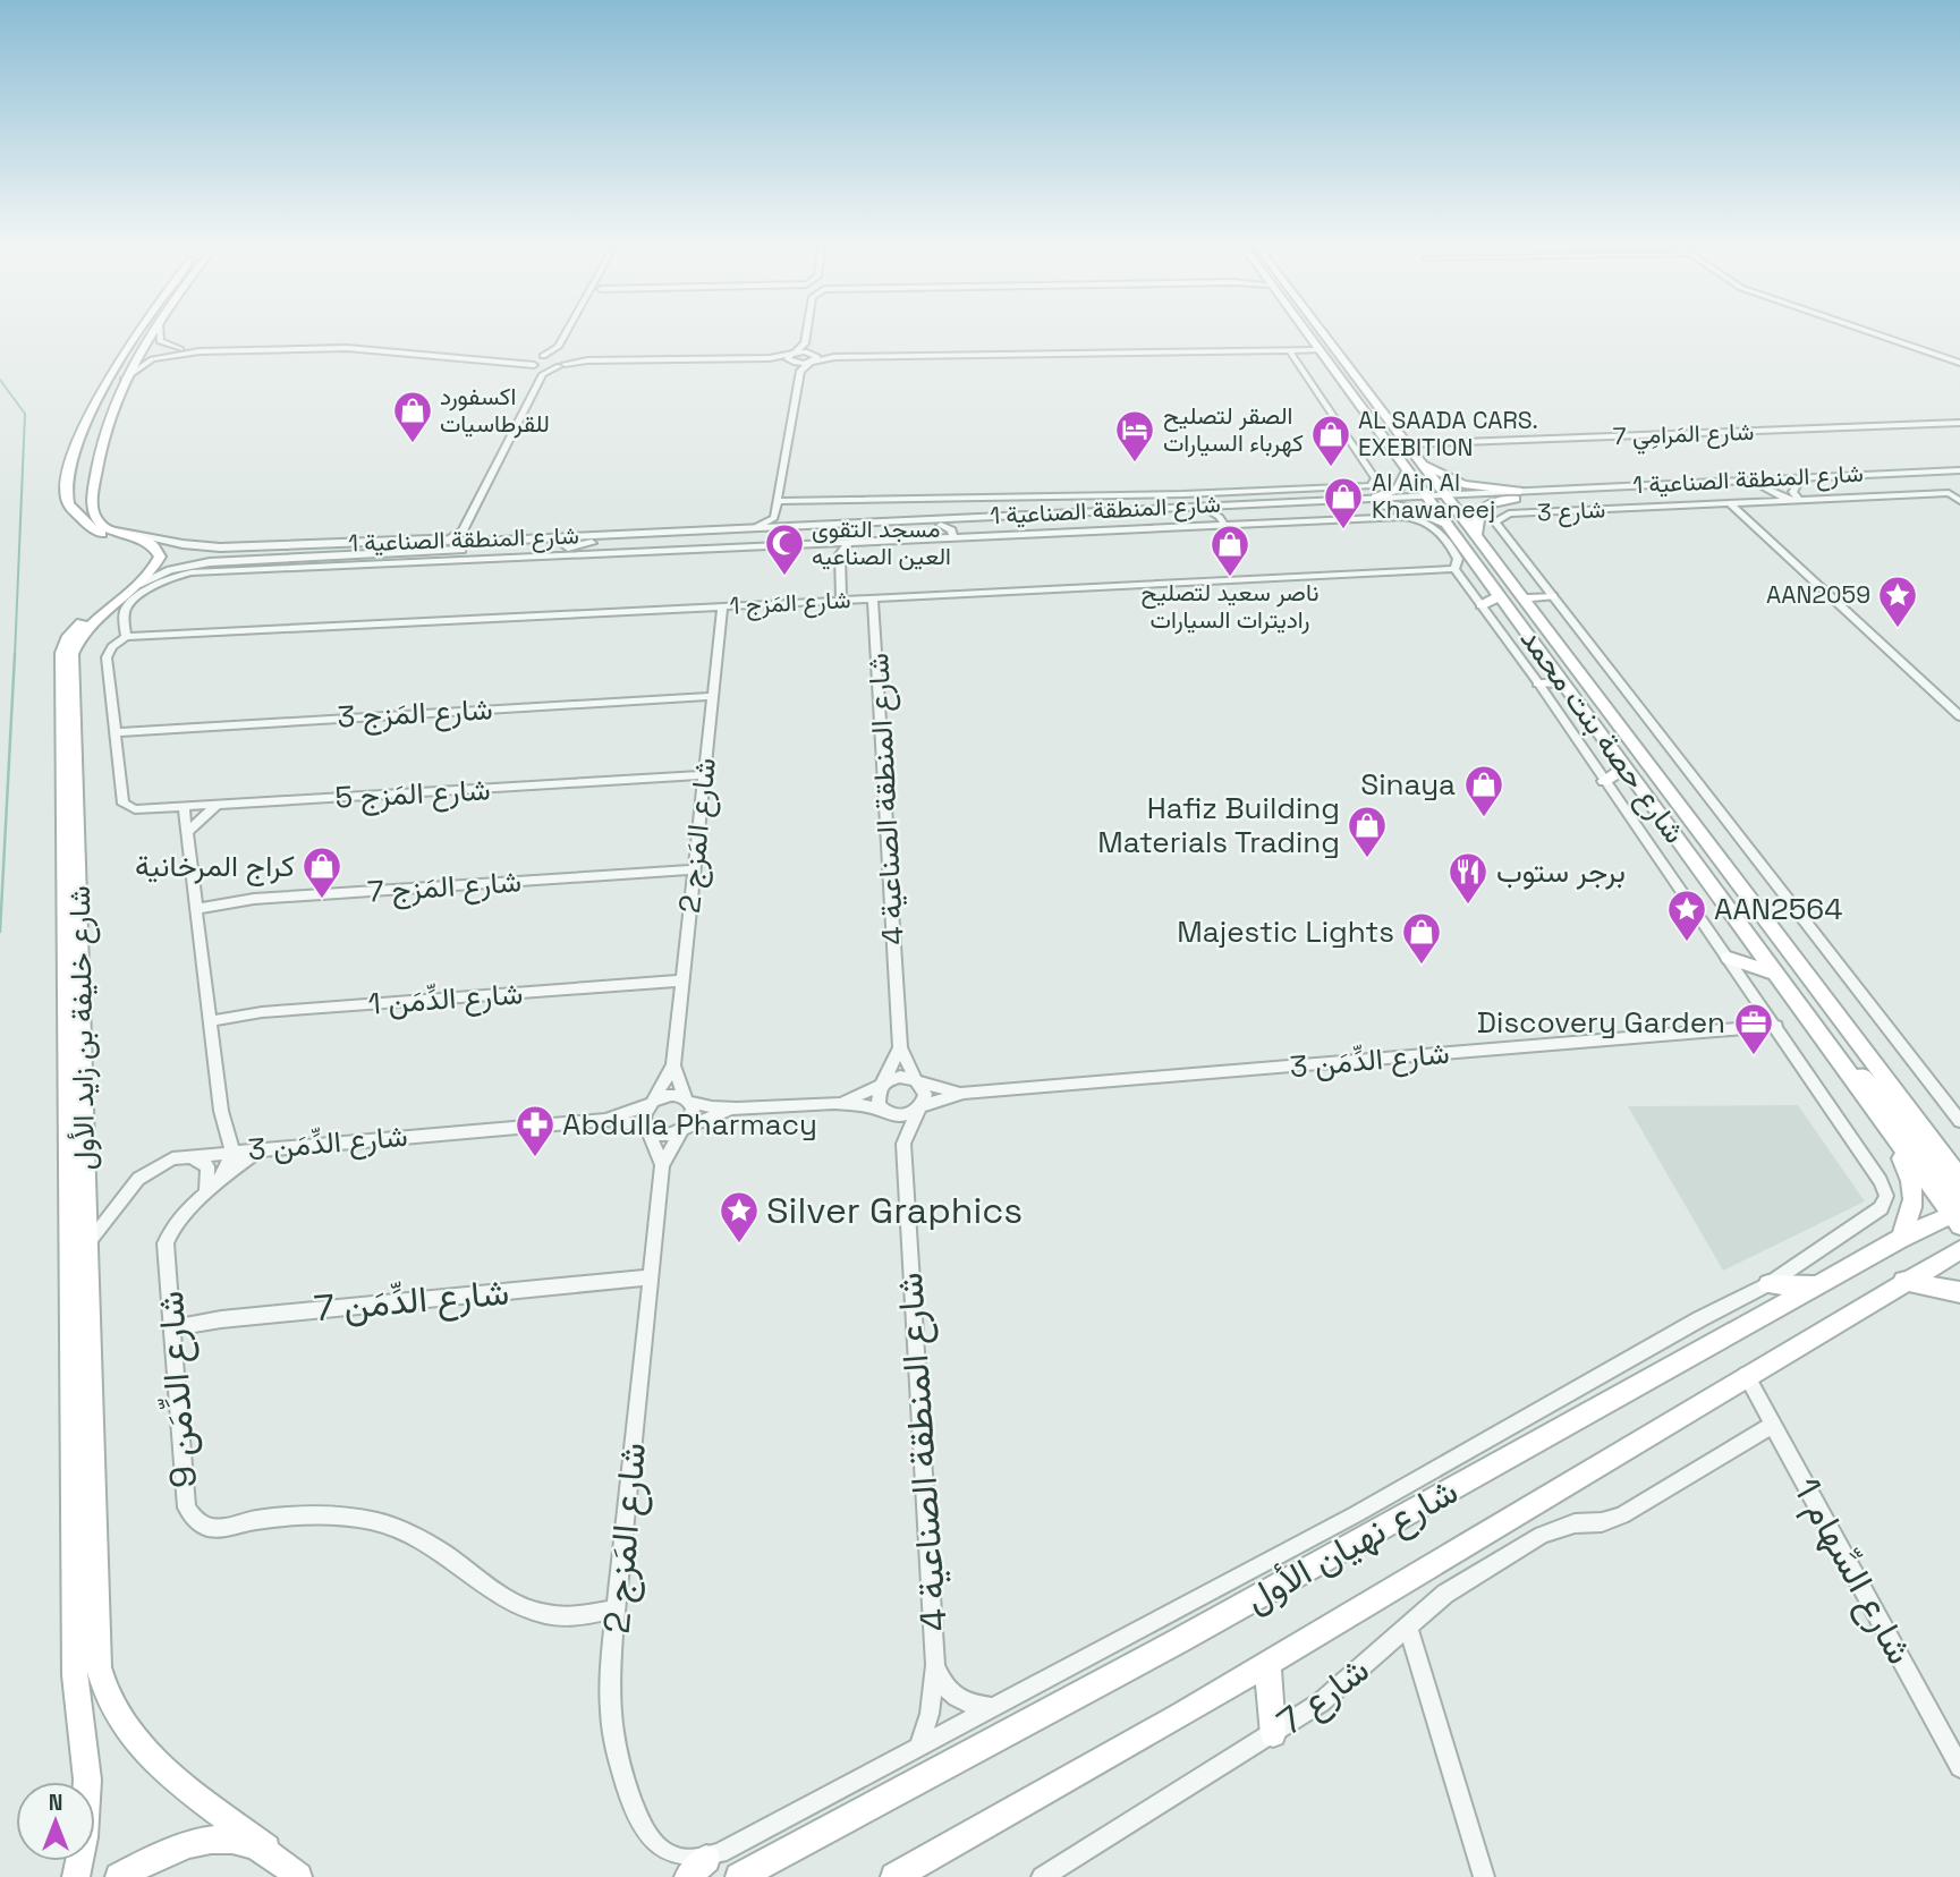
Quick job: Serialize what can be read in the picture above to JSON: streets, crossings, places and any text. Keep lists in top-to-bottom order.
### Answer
{
  "streets": {
    "main road": ["شارع حصة بنت محمد", "شارع خليفة بن زايد الأول", "شارع نهيان الأول"],
    "street": [
      "شارع المَرامِي 7",
      "شارع المنطقة الصناعية 1",
      "شارع 3",
      "شارع المَزج 1",
      "شارع المَزج 3",
      "شارع المَزج 5",
      "شارع المنطقة الصناعية 4",
      "شارع المَزج 2",
      "شارع المَزج 7",
      "شارع الدِّمَن 1",
      "شارع الدِّمَن 3",
      "شارع الدِّمَن 7",
      "شارع الدِّمَن 9",
      "شارع السِّهام 1",
      "شارع 7"
    ]
  },
  "crossings": [
    ["شارع المَرامِي 7", "شارع حصة بنت محمد"],
    ["شارع المنطقة الصناعية 1", "شارع حصة بنت محمد"],
    ["شارع المنطقة الصناعية 1", "شارع خليفة بن زايد الأول"],
    ["شارع المَزج 1", "شارع المنطقة الصناعية 4"],
    ["شارع المَزج 1", "شارع المَزج 2"],
    ["شارع المَزج 3", "شارع المَزج 5"],
    ["شارع المَزج 3", "شارع المَزج 2"],
    ["شارع حصة بنت محمد", "شارع نهيان الأول"],
    ["شارع المَزج 5", "شارع المَزج 2"],
    ["شارع المنطقة الصناعية 4", "شارع الدِّمَن 3"],
    ["شارع المَزج 2", "شارع المَزج 7"],
    ["شارع المَزج 2", "شارع الدِّمَن 1"],
    ["شارع المَزج 2", "شارع الدِّمَن 3"],
    ["شارع المَزج 2", "شارع الدِّمَن 7"],
    ["شارع المَزج 2", "شارع الدِّمَن 9"],
    ["شارع خليفة بن زايد الأول", "شارع الدِّمَن 3"],
    ["شارع الدِّمَن 3", "شارع الدِّمَن 9"],
    ["شارع الدِّمَن 7", "شارع الدِّمَن 9"],
    ["شارع نهيان الأول", "شارع السِّهام 1"],
    ["شارع السِّهام 1", "شارع 7"]
  ],
  "places": {
    "shop": [
      "اكسفورد للقرطاسيات",
      "AL SAADA CARS. EXEBITION",
      "Al Ain Al Khawaneej",
      "ناصر سعيد لتصليح راديترات السيارات",
      "Sinaya",
      "Hafiz Building Materials Trading",
      "كراج المرخانية",
      "Majestic Lights"
    ],
    "hotel": ["الصقر لتصليح كهرباء السيارات"],
    "mosque": ["مسجد التقوى العين الصناعيه"],
    "place": ["AAN2059", "AAN2564", "Silver Graphics"],
    "restaurant": ["برجر ستوب"],
    "office": ["Discovery Garden"],
    "pharmacy": ["Abdulla Pharmacy"]
  },
  "north": "top"
}
